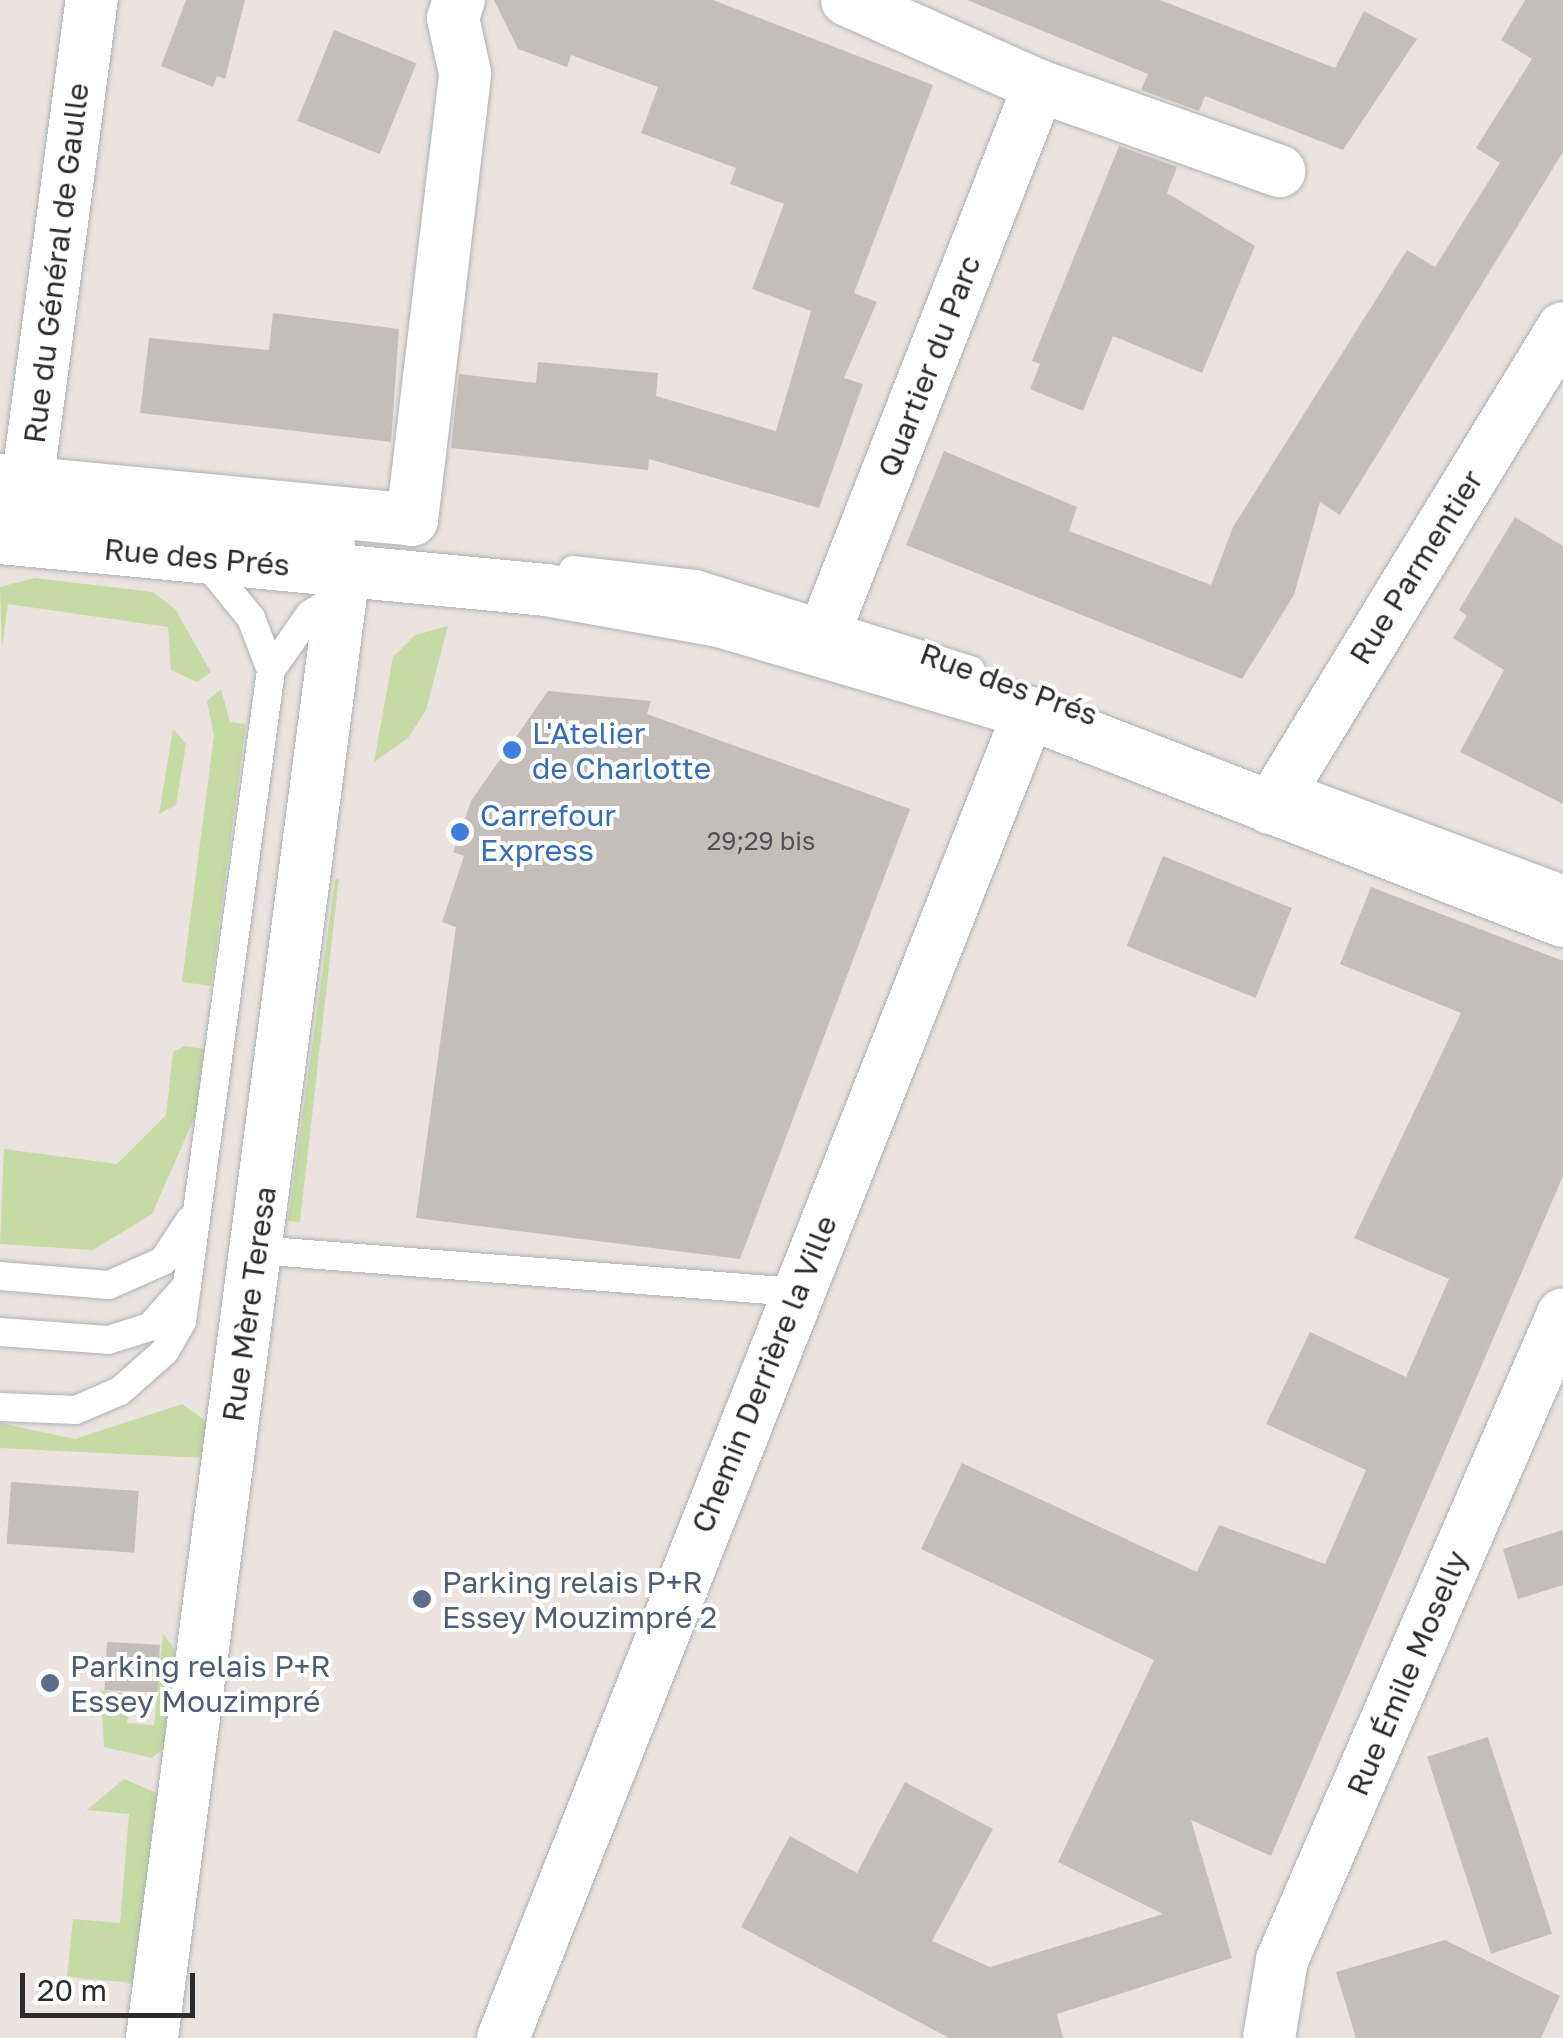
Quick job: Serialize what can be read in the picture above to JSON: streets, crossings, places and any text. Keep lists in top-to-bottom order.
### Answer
{
  "streets": {
    "street": [
      "Rue du Général de Gaulle",
      "Quartier du Parc",
      "Rue des Prés",
      "Rue Parmentier",
      "Rue Mère Teresa",
      "Chemin Derrière la Ville",
      "Rue Émile Moselly"
    ]
  },
  "crossings": [
    ["Rue du Général de Gaulle", "Rue des Prés"],
    ["Quartier du Parc", "Rue des Prés"],
    ["Rue des Prés", "Rue Parmentier"],
    ["Rue des Prés", "Rue Mère Teresa"],
    ["Rue des Prés", "Chemin Derrière la Ville"]
  ],
  "places": [
    "L'Atelier de Charlotte",
    "Carrefour Express",
    "Parking relais P+R Essey Mouzimpré 2",
    "Parking relais P+R Essey Mouzimpré"
  ],
  "house_numbers": ["29;29 bis"],
  "scale_bar": "20 m"
}
